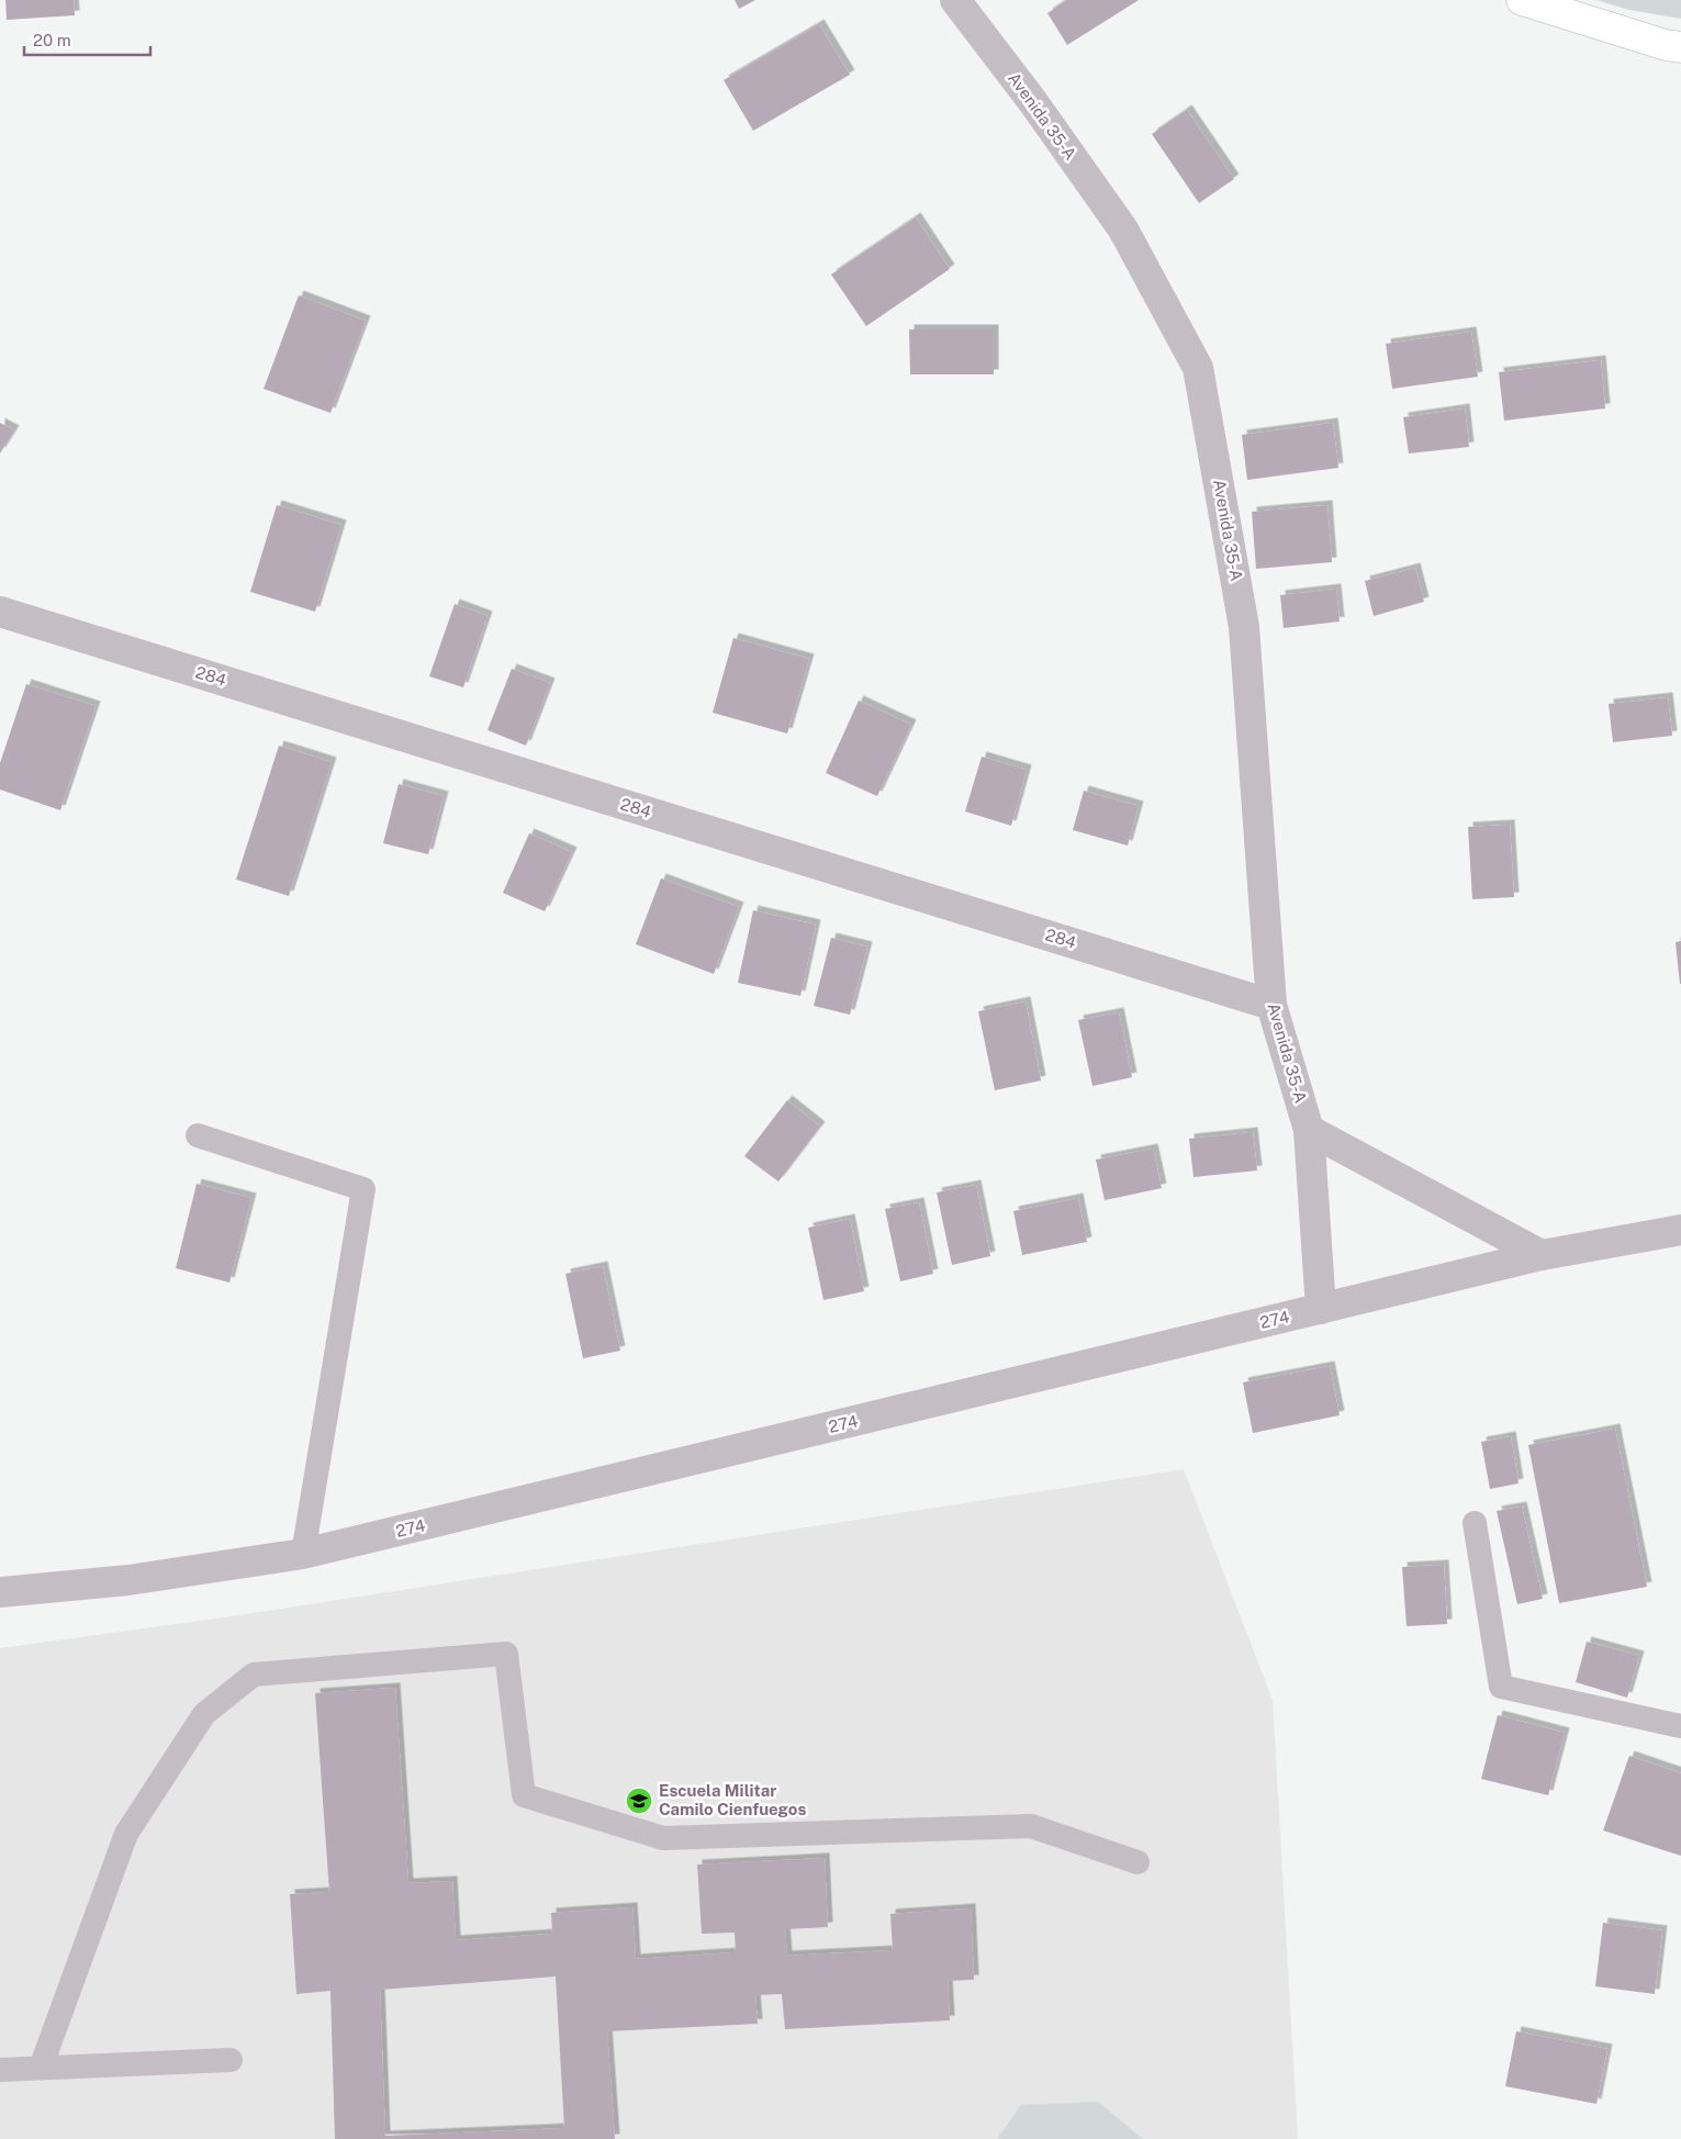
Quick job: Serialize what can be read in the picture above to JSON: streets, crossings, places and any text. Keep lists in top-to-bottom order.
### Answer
{
  "streets": {
    "street": ["Avenida 35-A", "284", "274"]
  },
  "crossings": [
    ["Avenida 35-A", "284"],
    ["Avenida 35-A", "274"]
  ],
  "places": {
    "school or university": ["Escuela Militar Camilo Cienfuegos"]
  },
  "scale_bar": "20 m"
}
